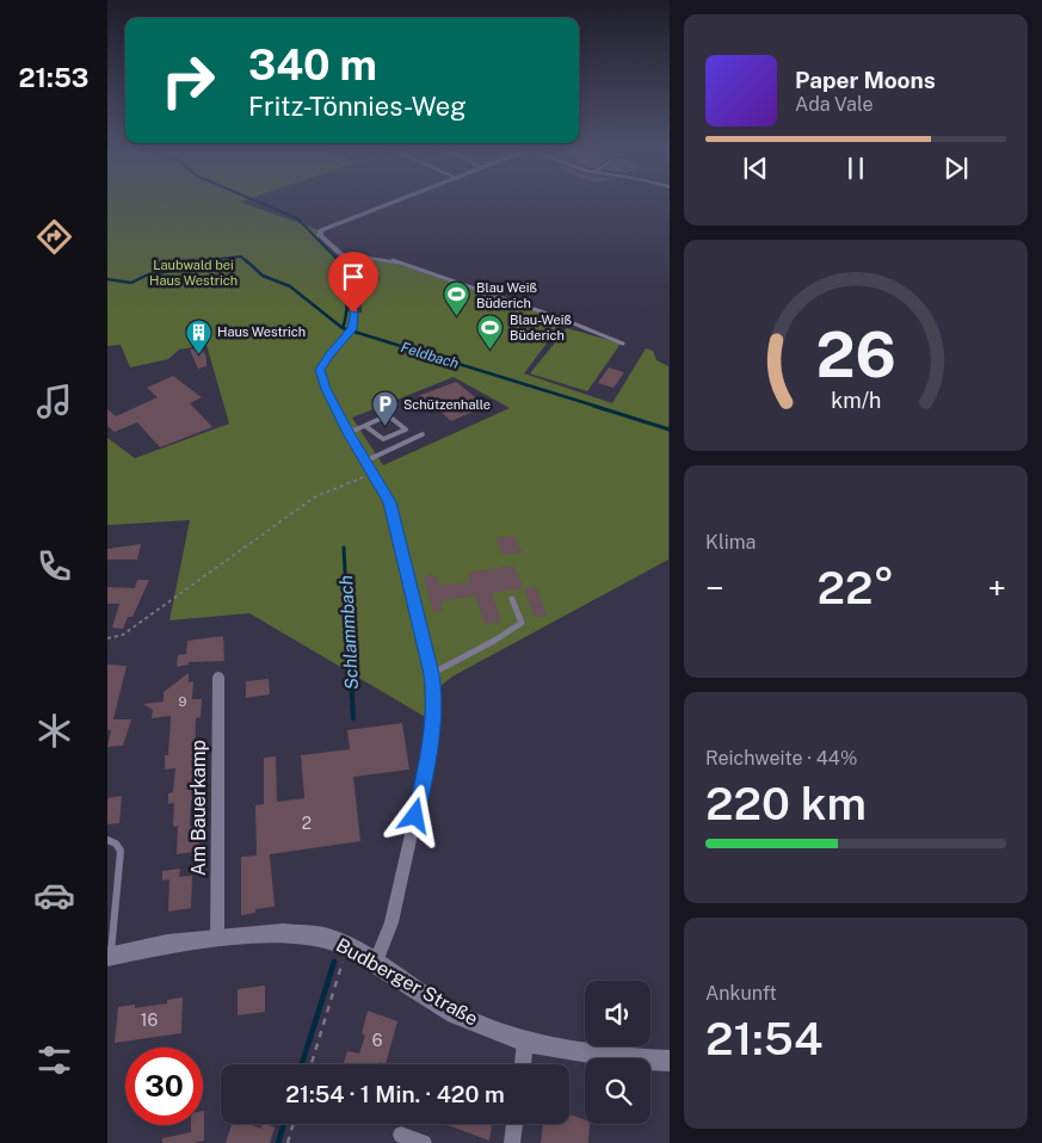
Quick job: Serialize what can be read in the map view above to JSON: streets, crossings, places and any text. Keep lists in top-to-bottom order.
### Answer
{
  "streets": {
    "street": ["Am Bauerkamp", "Budberger Straße"]
  },
  "crossings": [
    ["Am Bauerkamp", "Budberger Straße"]
  ],
  "water": ["Feldbach", "Schlammbach"],
  "parks": ["Laubwald bei Haus Westrich"],
  "places": {
    "sports": ["Blau Weiß Büderich", "Blau-Weiß Büderich"],
    "building": ["Haus Westrich"],
    "parking": ["Schützenhalle"]
  },
  "house_numbers": [
    "9",
    "2",
    "16",
    "6"
  ],
  "page": {
    "tabs": "21:53",
    "turn": ["340 m", "Fritz-Tönnies-Weg"],
    "song": ["Paper Moons", "Ada Vale"],
    "tile": [
      "Klima",
      ["Reichweite · 44%", "220 km"],
      ["Ankunft", "21:54"]
    ],
    "heat": ["−", "22°", "+"],
    "limit": "30",
    "trip": "21:54 · 1 Min. · 420 m",
    "gauge": ["26", "km/h"]
  }
}
